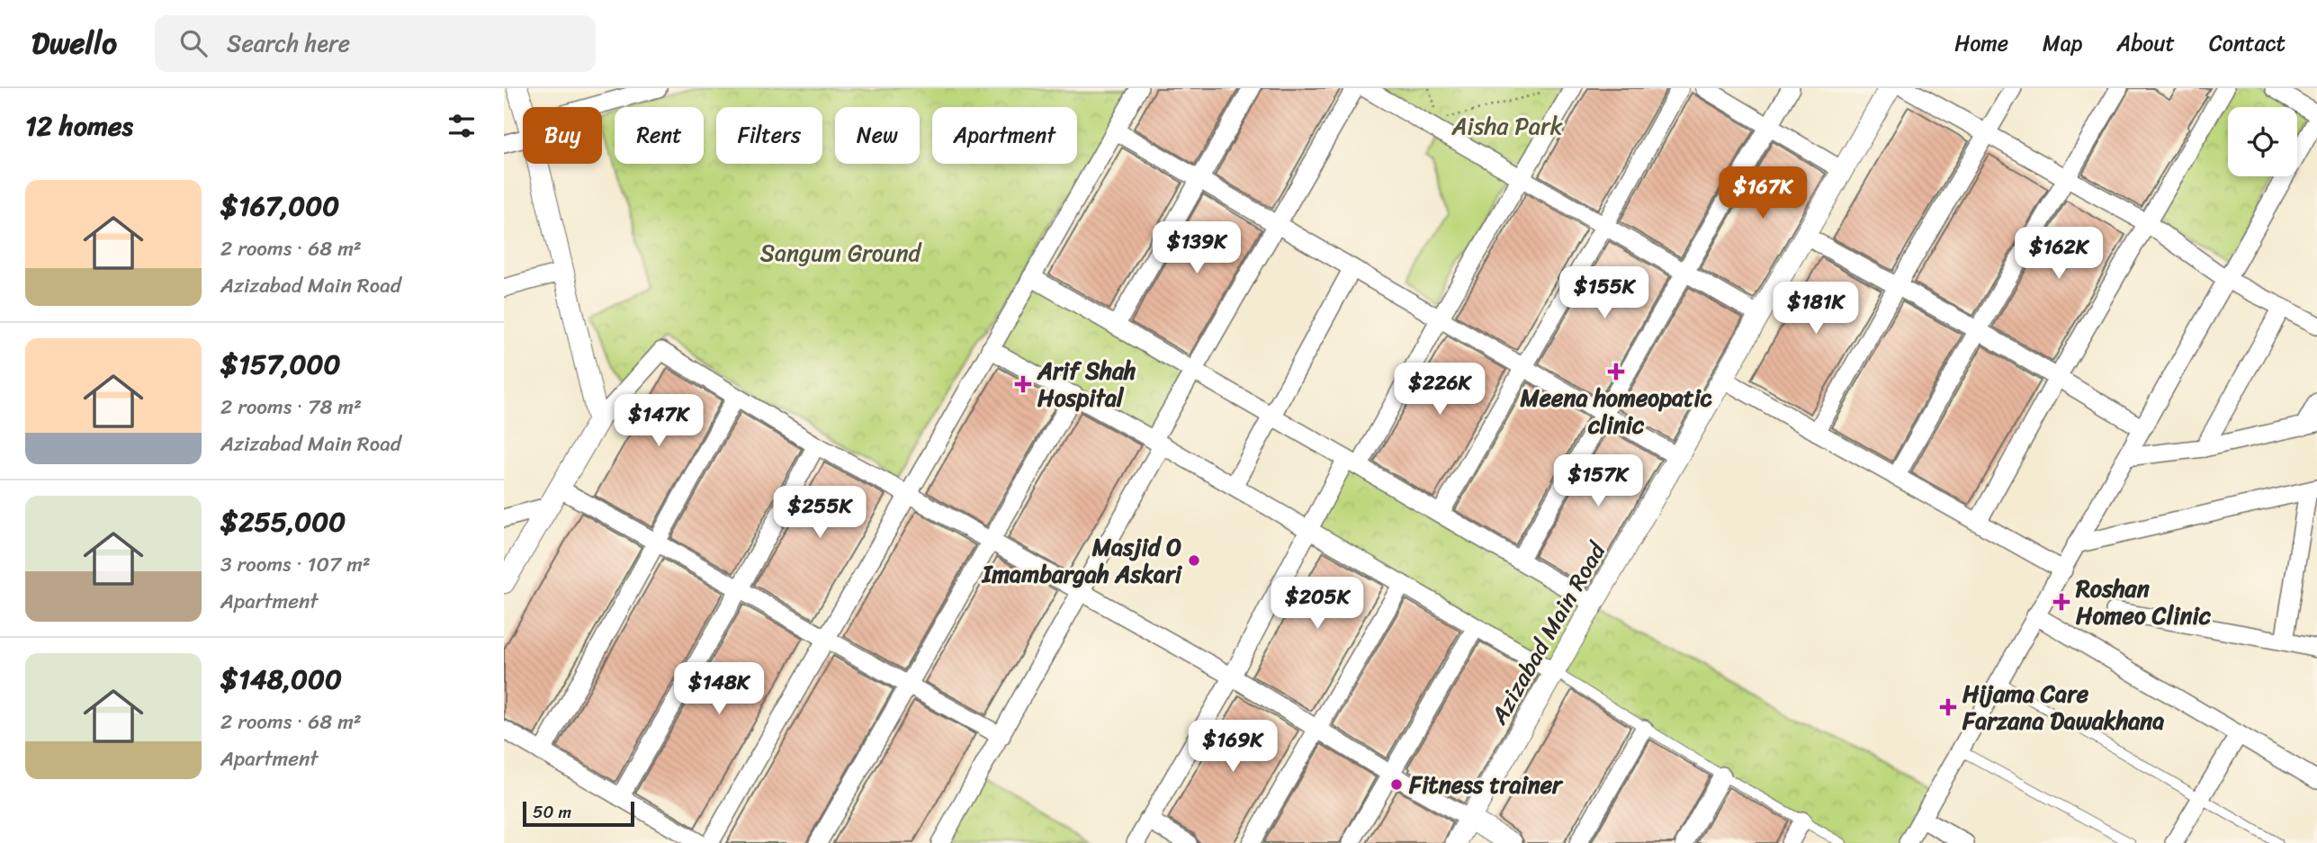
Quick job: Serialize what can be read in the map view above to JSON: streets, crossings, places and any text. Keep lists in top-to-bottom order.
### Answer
{
  "streets": {
    "street": ["Azizabad Main Road"]
  },
  "parks": ["Aisha Park", "Sangum Ground"],
  "places": {
    "health": [
      "Meena homeopatic clinic",
      "Arif Shah Hospital",
      "Roshan Homeo Clinic",
      "Hijama Care Farzana Dawakhana"
    ],
    "other": ["Masjid O Imambargah Askari", "Fitness trainer"]
  },
  "scale_bar": "50 m",
  "page": {
    "header": "Dwello",
    "search": "Search here",
    "nav": [
      "Home",
      "Map",
      "About",
      "Contact"
    ],
    "heading": "12 homes",
    "chip": [
      "Buy",
      "Rent",
      "Filters",
      "New",
      "Apartment"
    ],
    "list": [
      {
        "name": "$167,000",
        "note": "2 rooms · 68 m² · Azizabad Main Road"
      },
      {
        "name": "$157,000",
        "note": "2 rooms · 78 m² · Azizabad Main Road"
      },
      {
        "name": "$255,000",
        "note": "3 rooms · 107 m² · Apartment"
      },
      {
        "name": "$148,000",
        "note": "2 rooms · 68 m² · Apartment"
      }
    ],
    "price": [
      "$167K",
      "$139K",
      "$162K",
      "$155K",
      "$181K",
      "$226K",
      "$147K",
      "$157K",
      "$255K",
      "$205K",
      "$148K",
      "$169K"
    ],
    "scale": "50 m"
  }
}
